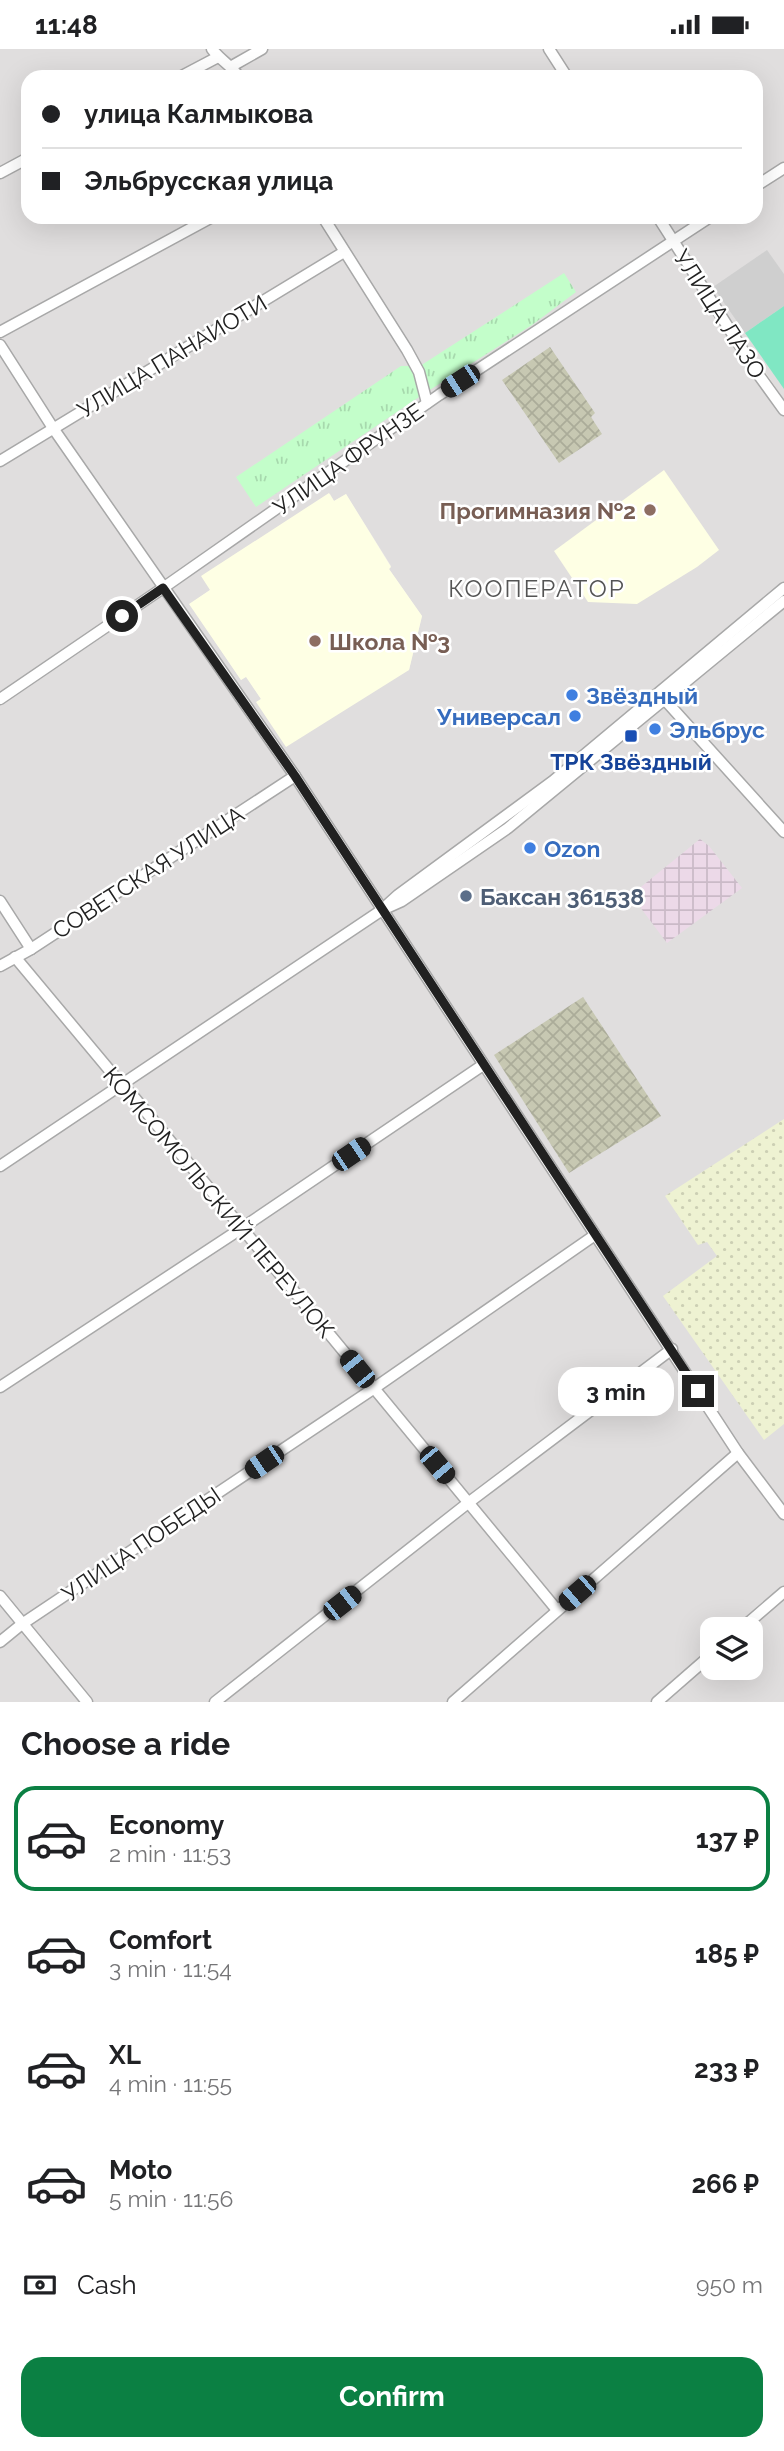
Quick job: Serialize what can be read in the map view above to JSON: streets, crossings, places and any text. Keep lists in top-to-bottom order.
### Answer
{
  "streets": {
    "street": [
      "УЛИЦА ЛАЗО",
      "УЛИЦА ПАНАИОТИ",
      "УЛИЦА ФРУНЗЕ",
      "СОВЕТСКАЯ УЛИЦА",
      "КОМСОМОЛЬСКИЙ ПЕРЕУЛОК",
      "УЛИЦА ПОБЕДЫ"
    ]
  },
  "crossings": [
    ["УЛИЦА ЛАЗО", "УЛИЦА ФРУНЗЕ"],
    ["СОВЕТСКАЯ УЛИЦА", "КОМСОМОЛЬСКИЙ ПЕРЕУЛОК"],
    ["КОМСОМОЛЬСКИЙ ПЕРЕУЛОК", "УЛИЦА ПОБЕДЫ"]
  ],
  "districts": ["КООПЕРАТОР"],
  "places": {
    "other": [
      "Прогимназия №2",
      "Школа №3",
      "Звёздный",
      "Универсал",
      "Эльбрус",
      "Ozon",
      "Баксан 361538"
    ],
    "transit": ["ТРК Звёздный"]
  },
  "page": {
    "status": "11:48",
    "banner": ["улица Калмыкова", "Эльбрусская улица"],
    "bubble": "3 min",
    "heading": "Choose a ride",
    "list": [
      {
        "name": "Economy",
        "note": "2 min · 11:53",
        "value": "137 ₽"
      },
      {
        "name": "Comfort",
        "note": "3 min · 11:54",
        "value": "185 ₽"
      },
      {
        "name": "XL",
        "note": "4 min · 11:55",
        "value": "233 ₽"
      },
      {
        "name": "Moto",
        "note": "5 min · 11:56",
        "value": "266 ₽"
      }
    ],
    "pay": ["Cash", "950 m"],
    "buttons": "Confirm"
  }
}
